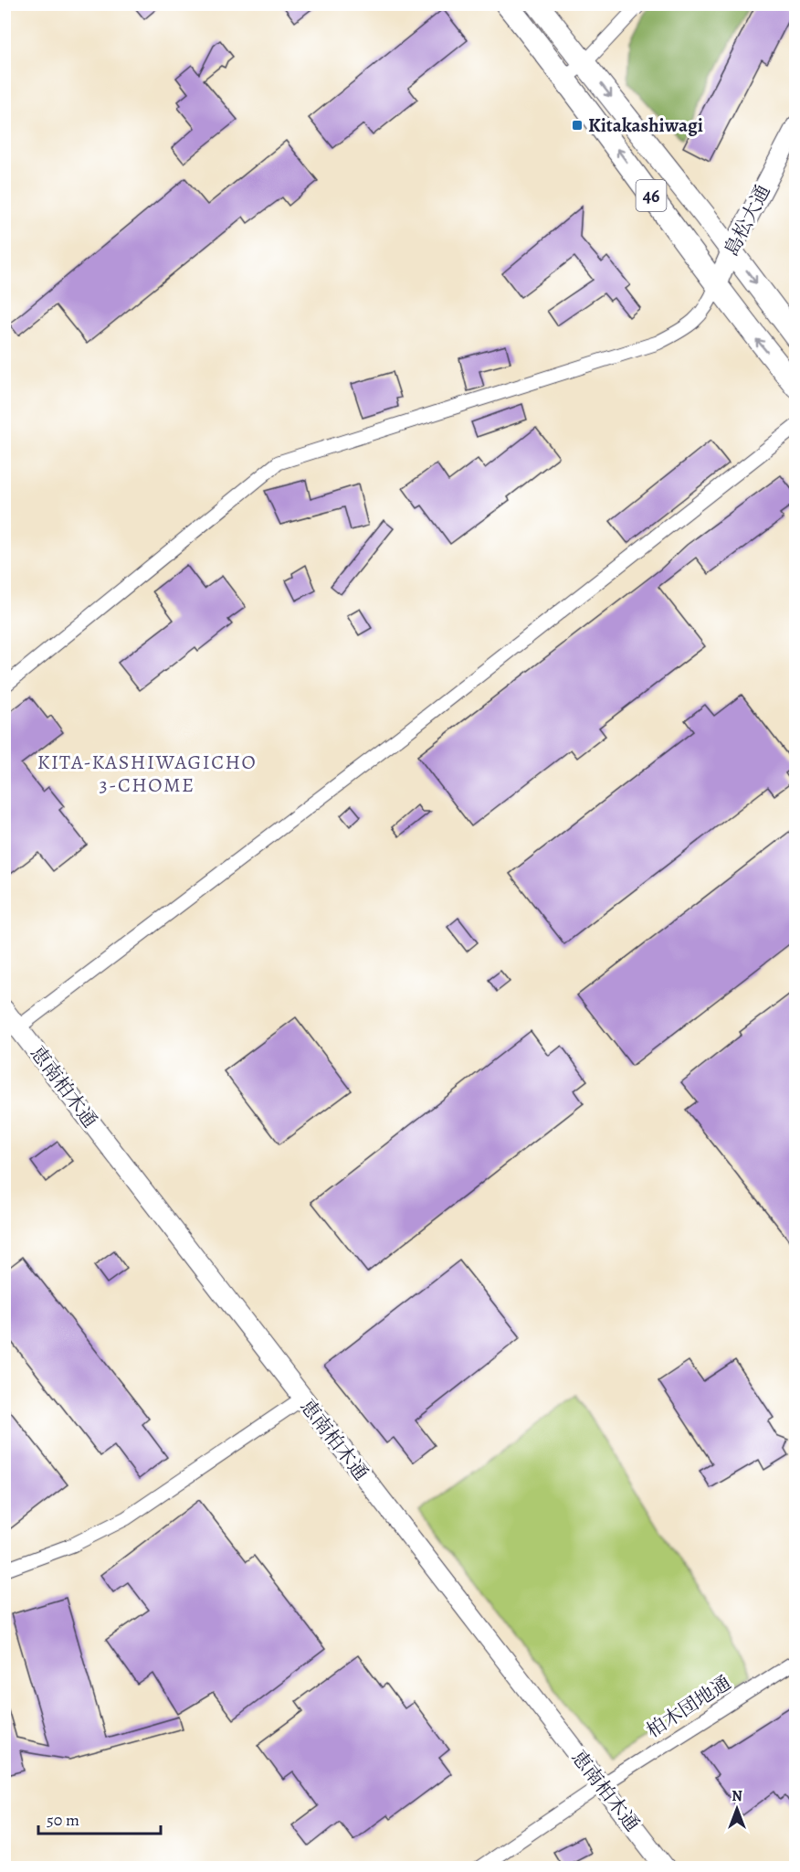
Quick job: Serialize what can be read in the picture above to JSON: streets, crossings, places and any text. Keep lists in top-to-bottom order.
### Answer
{
  "streets": {
    "main road": ["46"],
    "street": ["島松大通", "恵南柏木通", "柏木団地通"]
  },
  "crossings": [
    ["46", "島松大通"],
    ["恵南柏木通", "柏木団地通"]
  ],
  "districts": ["KITA-KASHIWAGICHO 3-CHOME"],
  "places": {
    "transit": ["Kitakashiwagi"]
  },
  "scale_bar": "50 m",
  "north": "top"
}
